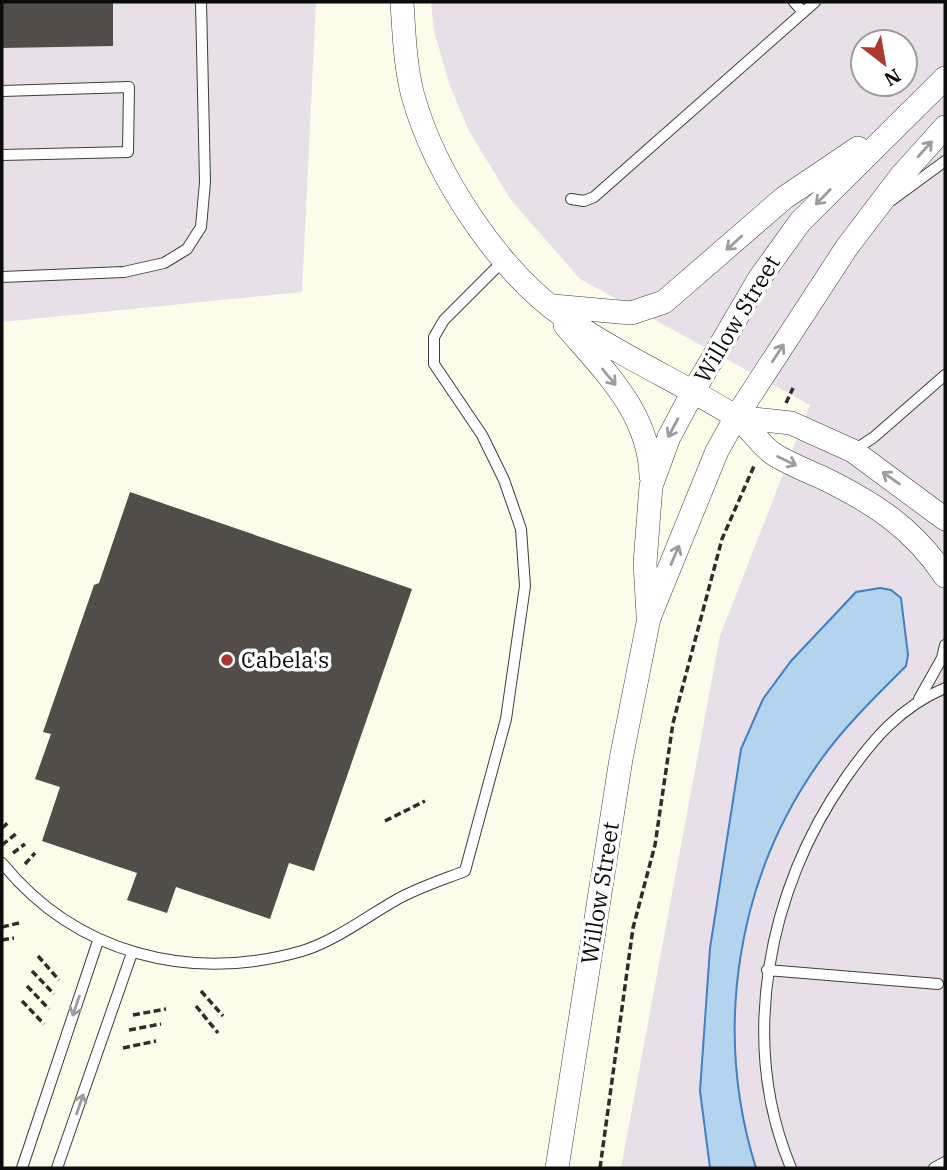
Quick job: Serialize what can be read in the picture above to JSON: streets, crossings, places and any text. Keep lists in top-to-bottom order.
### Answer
{
  "streets": {
    "street": ["Willow Street"]
  },
  "places": ["Cabela's"],
  "north": "bottom right"
}
